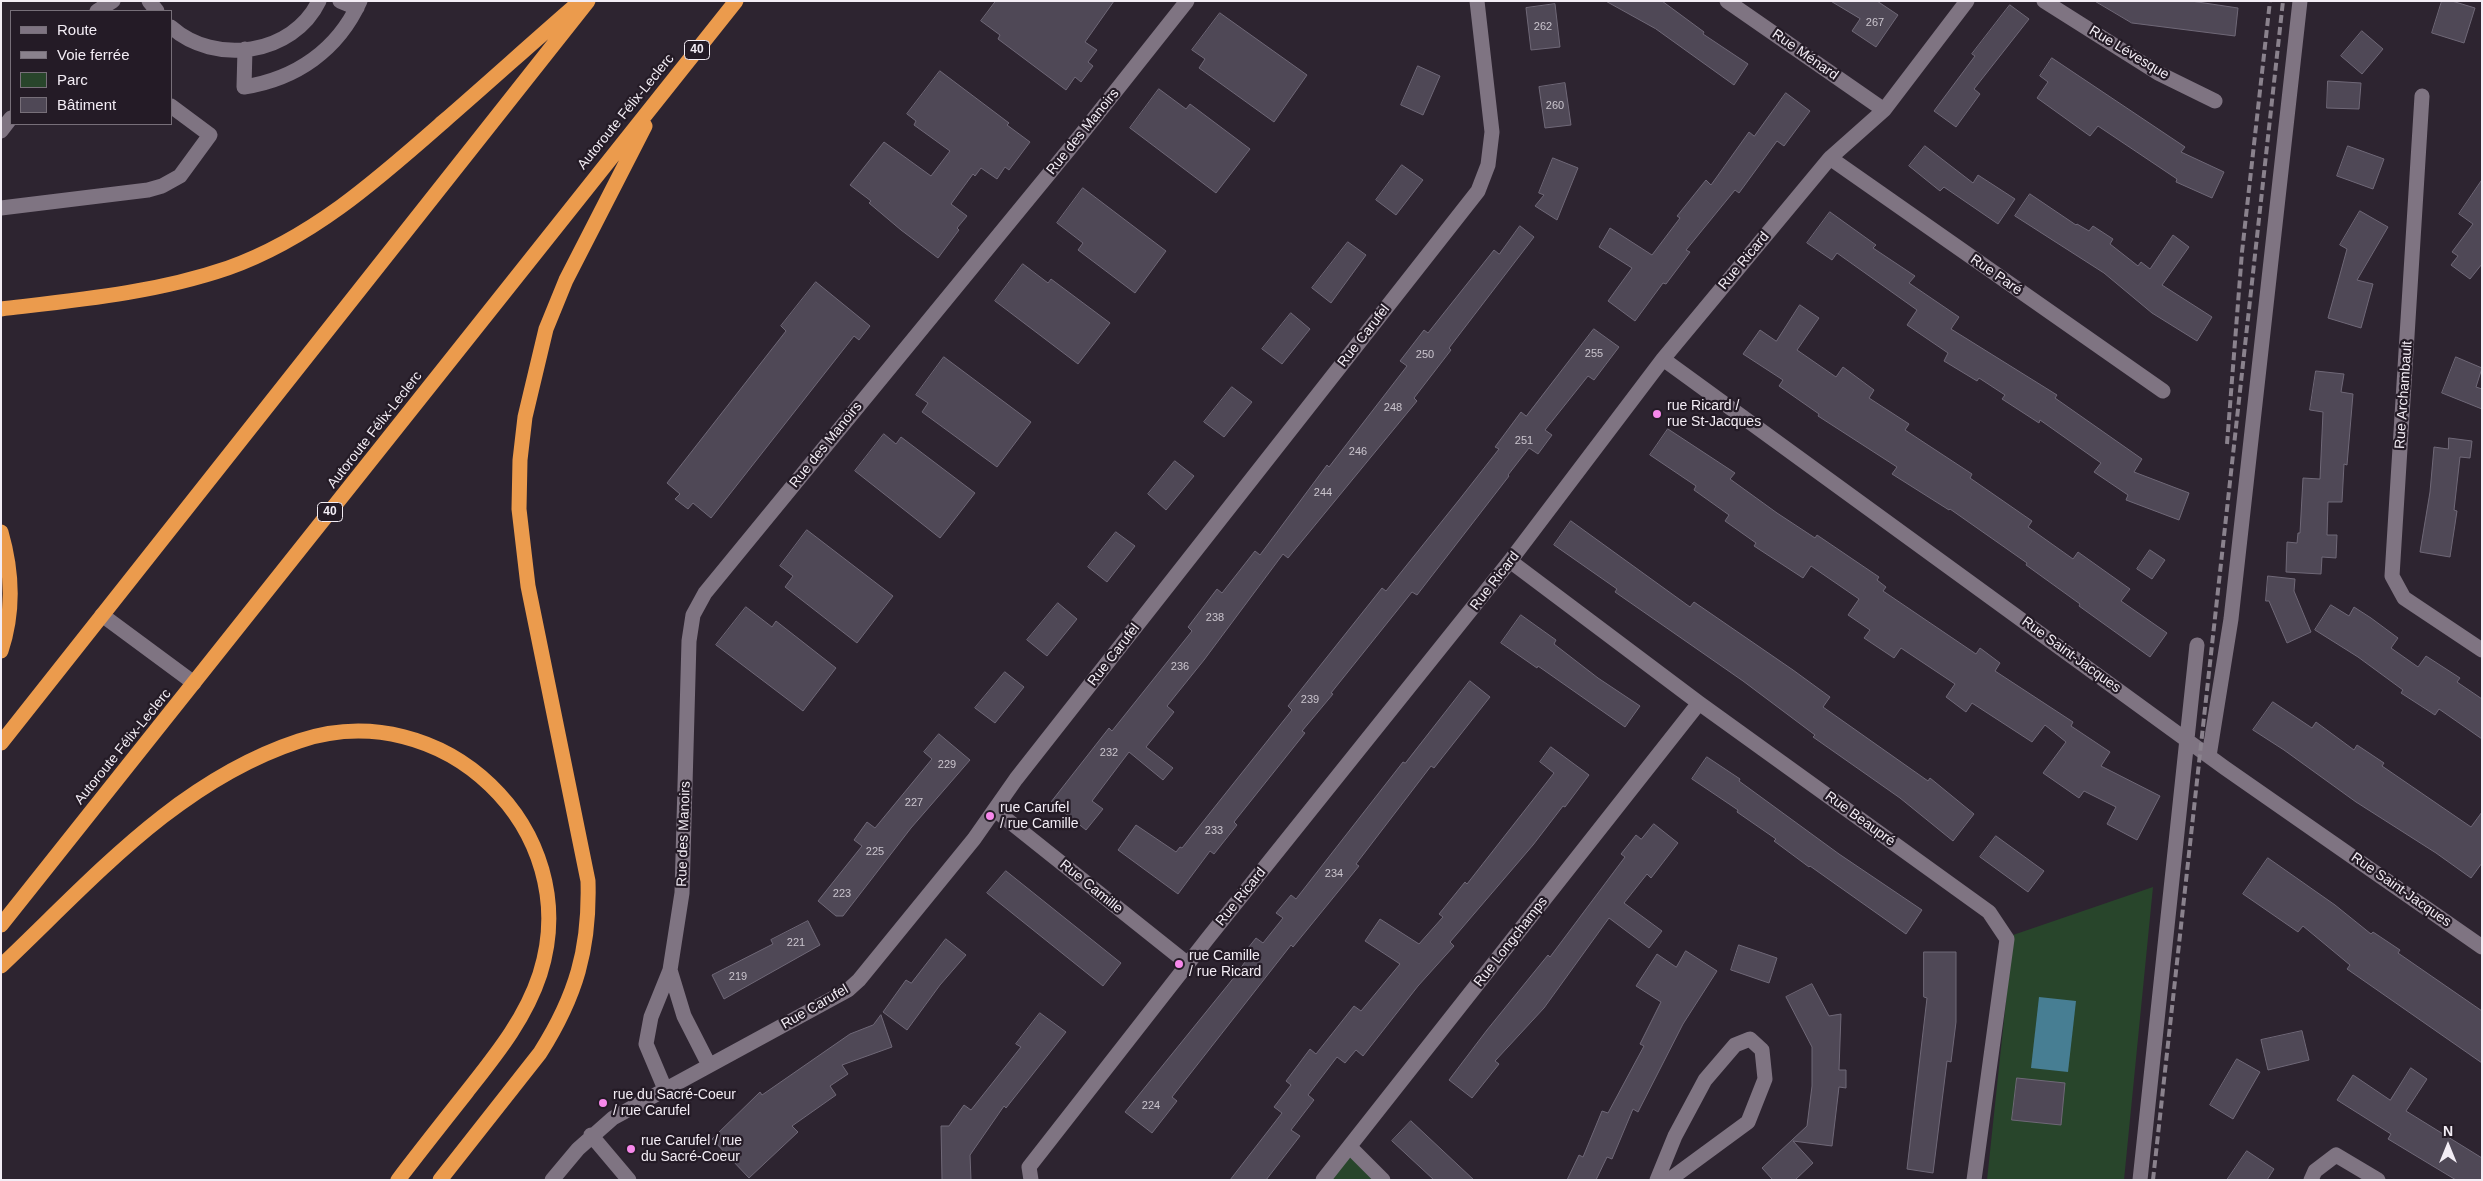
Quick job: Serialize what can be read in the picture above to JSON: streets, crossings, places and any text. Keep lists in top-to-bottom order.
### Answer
{
  "streets": {
    "highway": ["40", "Autoroute Félix-Leclerc"],
    "street": [
      "Rue Lévesque",
      "Rue Ménard",
      "Rue des Manoirs",
      "Rue Ricard",
      "Rue Paré",
      "Rue Carufel",
      "Rue Archambault",
      "Rue Saint-Jacques",
      "Rue Beaupré",
      "Rue Camille",
      "Rue Longchamps"
    ]
  },
  "crossings": [
    ["Rue Ménard", "Rue Ricard"],
    ["Rue des Manoirs", "Rue Carufel"],
    ["Rue Ricard", "Rue Paré"],
    ["Rue Ricard", "Rue Saint-Jacques"],
    ["Rue Ricard", "Rue Beaupré"],
    ["Rue Ricard", "Rue Camille"],
    ["Rue Carufel", "Rue Camille"],
    ["Rue Beaupré", "Rue Longchamps"]
  ],
  "places": [
    "rue Ricard / rue St-Jacques",
    "rue Carufel / rue Camille",
    "rue Camille / rue Ricard",
    "rue du Sacré-Coeur / rue Carufel",
    "rue Carufel / rue du Sacré-Coeur"
  ],
  "house_numbers": [
    "267",
    "262",
    "260",
    "255",
    "250",
    "248",
    "251",
    "246",
    "244",
    "238",
    "236",
    "239",
    "232",
    "229",
    "227",
    "233",
    "225",
    "234",
    "223",
    "221",
    "219",
    "224"
  ],
  "legend": [
    "Route",
    "Voie ferrée",
    "Parc",
    "Bâtiment"
  ],
  "north": "top"
}
